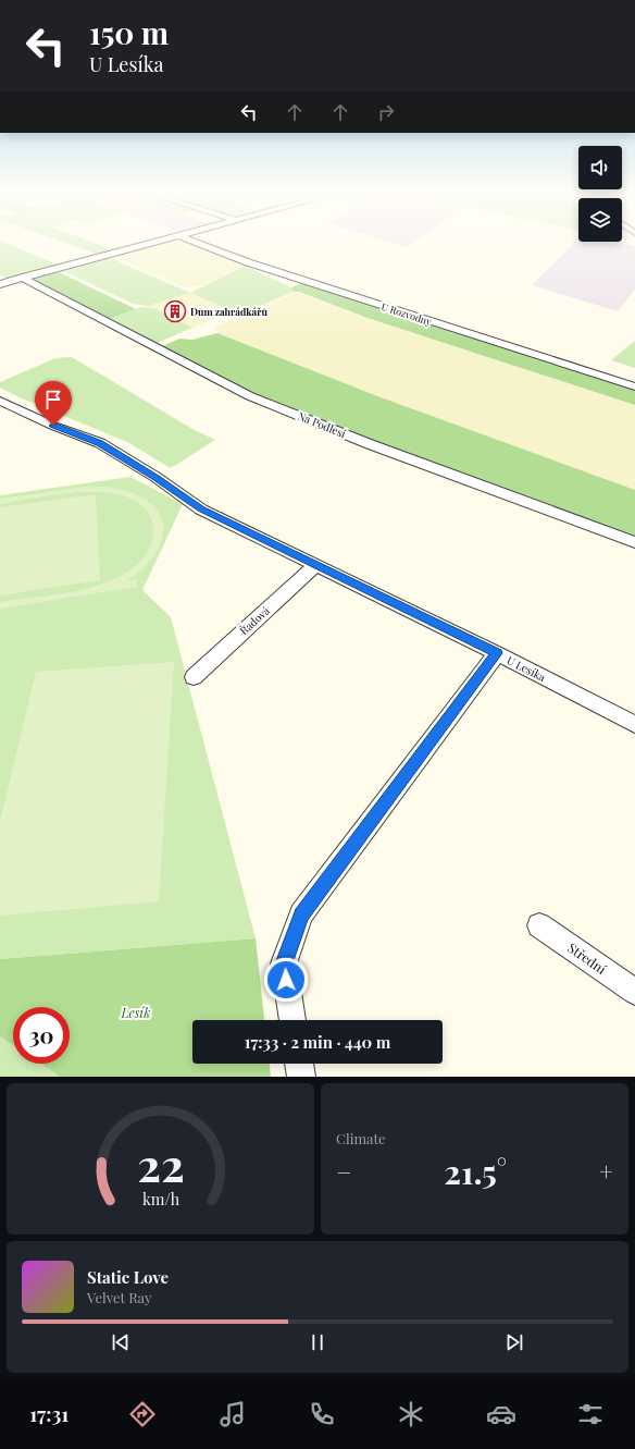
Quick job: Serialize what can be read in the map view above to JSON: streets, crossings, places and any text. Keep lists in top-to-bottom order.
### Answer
{
  "streets": {
    "street": [
      "U Rozvodny",
      "Na Podlesí",
      "Řadová",
      "U Lesíka",
      "Střední"
    ]
  },
  "crossings": [
    ["Řadová", "U Lesíka"]
  ],
  "parks": ["Lesík"],
  "places": {
    "building": ["Dům zahrádkářů"]
  },
  "page": {
    "turn": ["150 m", "U Lesíka"],
    "limit": "30",
    "trip": "17:33 · 2 min · 440 m",
    "tile": "Climate",
    "heat": ["−", "21.5°", "+"],
    "song": ["Static Love", "Velvet Ray"],
    "tabs": "17:31",
    "gauge": ["22", "km/h"]
  }
}
